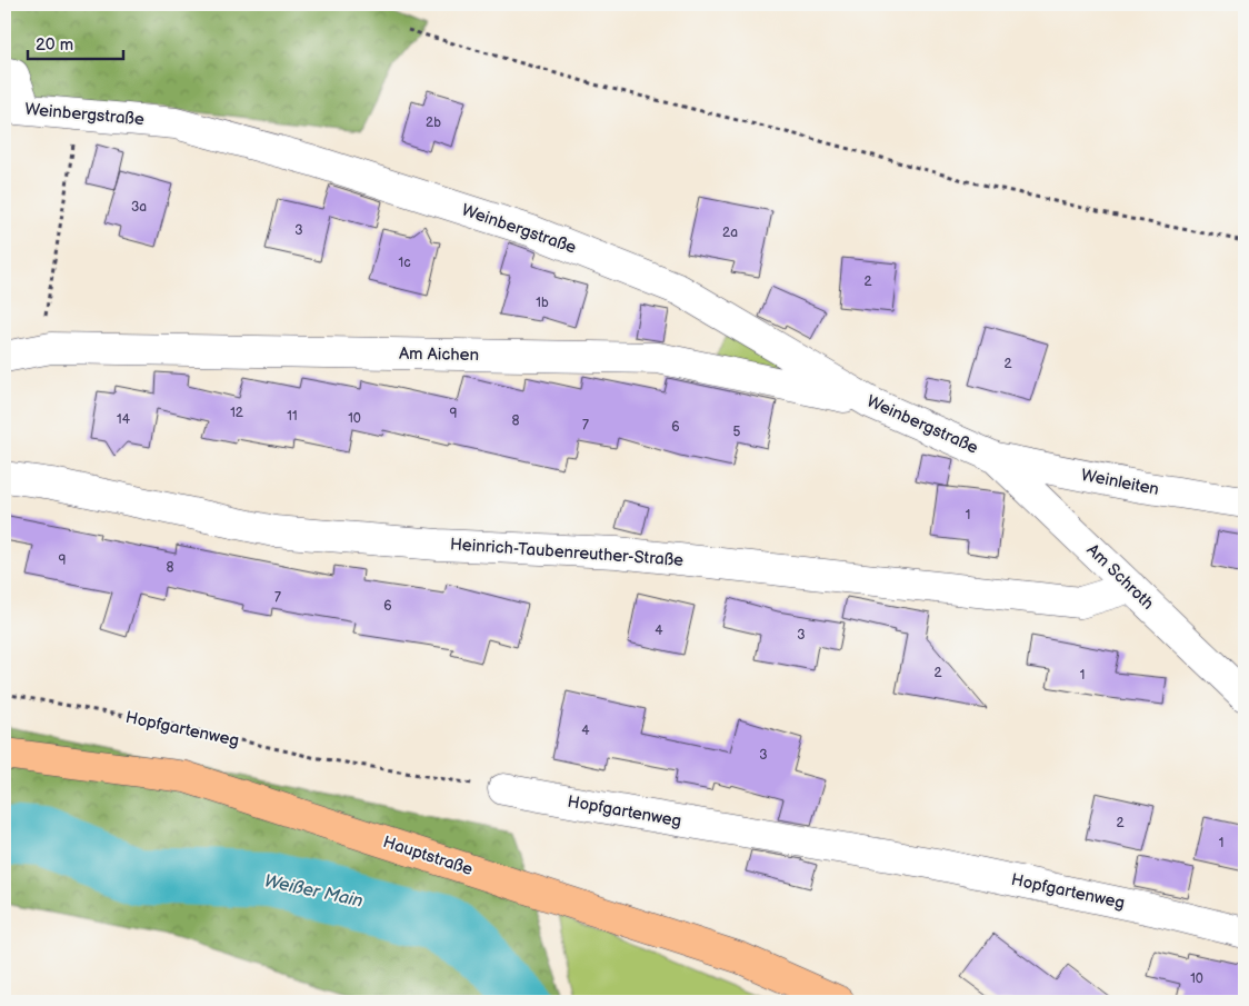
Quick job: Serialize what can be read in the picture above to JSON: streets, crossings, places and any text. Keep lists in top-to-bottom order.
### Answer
{
  "streets": {
    "main road": ["Hauptstraße"],
    "street": [
      "Weinbergstraße",
      "Am Aichen",
      "Weinleiten",
      "Heinrich-Taubenreuther-Straße",
      "Am Schroth",
      "Hopfgartenweg"
    ]
  },
  "crossings": [
    ["Weinbergstraße", "Am Aichen"],
    ["Weinbergstraße", "Weinleiten"],
    ["Weinbergstraße", "Am Schroth"],
    ["Weinleiten", "Am Schroth"],
    ["Heinrich-Taubenreuther-Straße", "Am Schroth"]
  ],
  "water": ["Weißer Main"],
  "house_numbers": [
    "2b",
    "3a",
    "3",
    "2a",
    "1c",
    "2",
    "1b",
    "2",
    "12",
    "9",
    "11",
    "10",
    "14",
    "8",
    "7",
    "6",
    "5",
    "1",
    "9",
    "8",
    "7",
    "6",
    "4",
    "3",
    "2",
    "1",
    "4",
    "3",
    "2",
    "1",
    "10"
  ],
  "scale_bar": "20 m"
}
